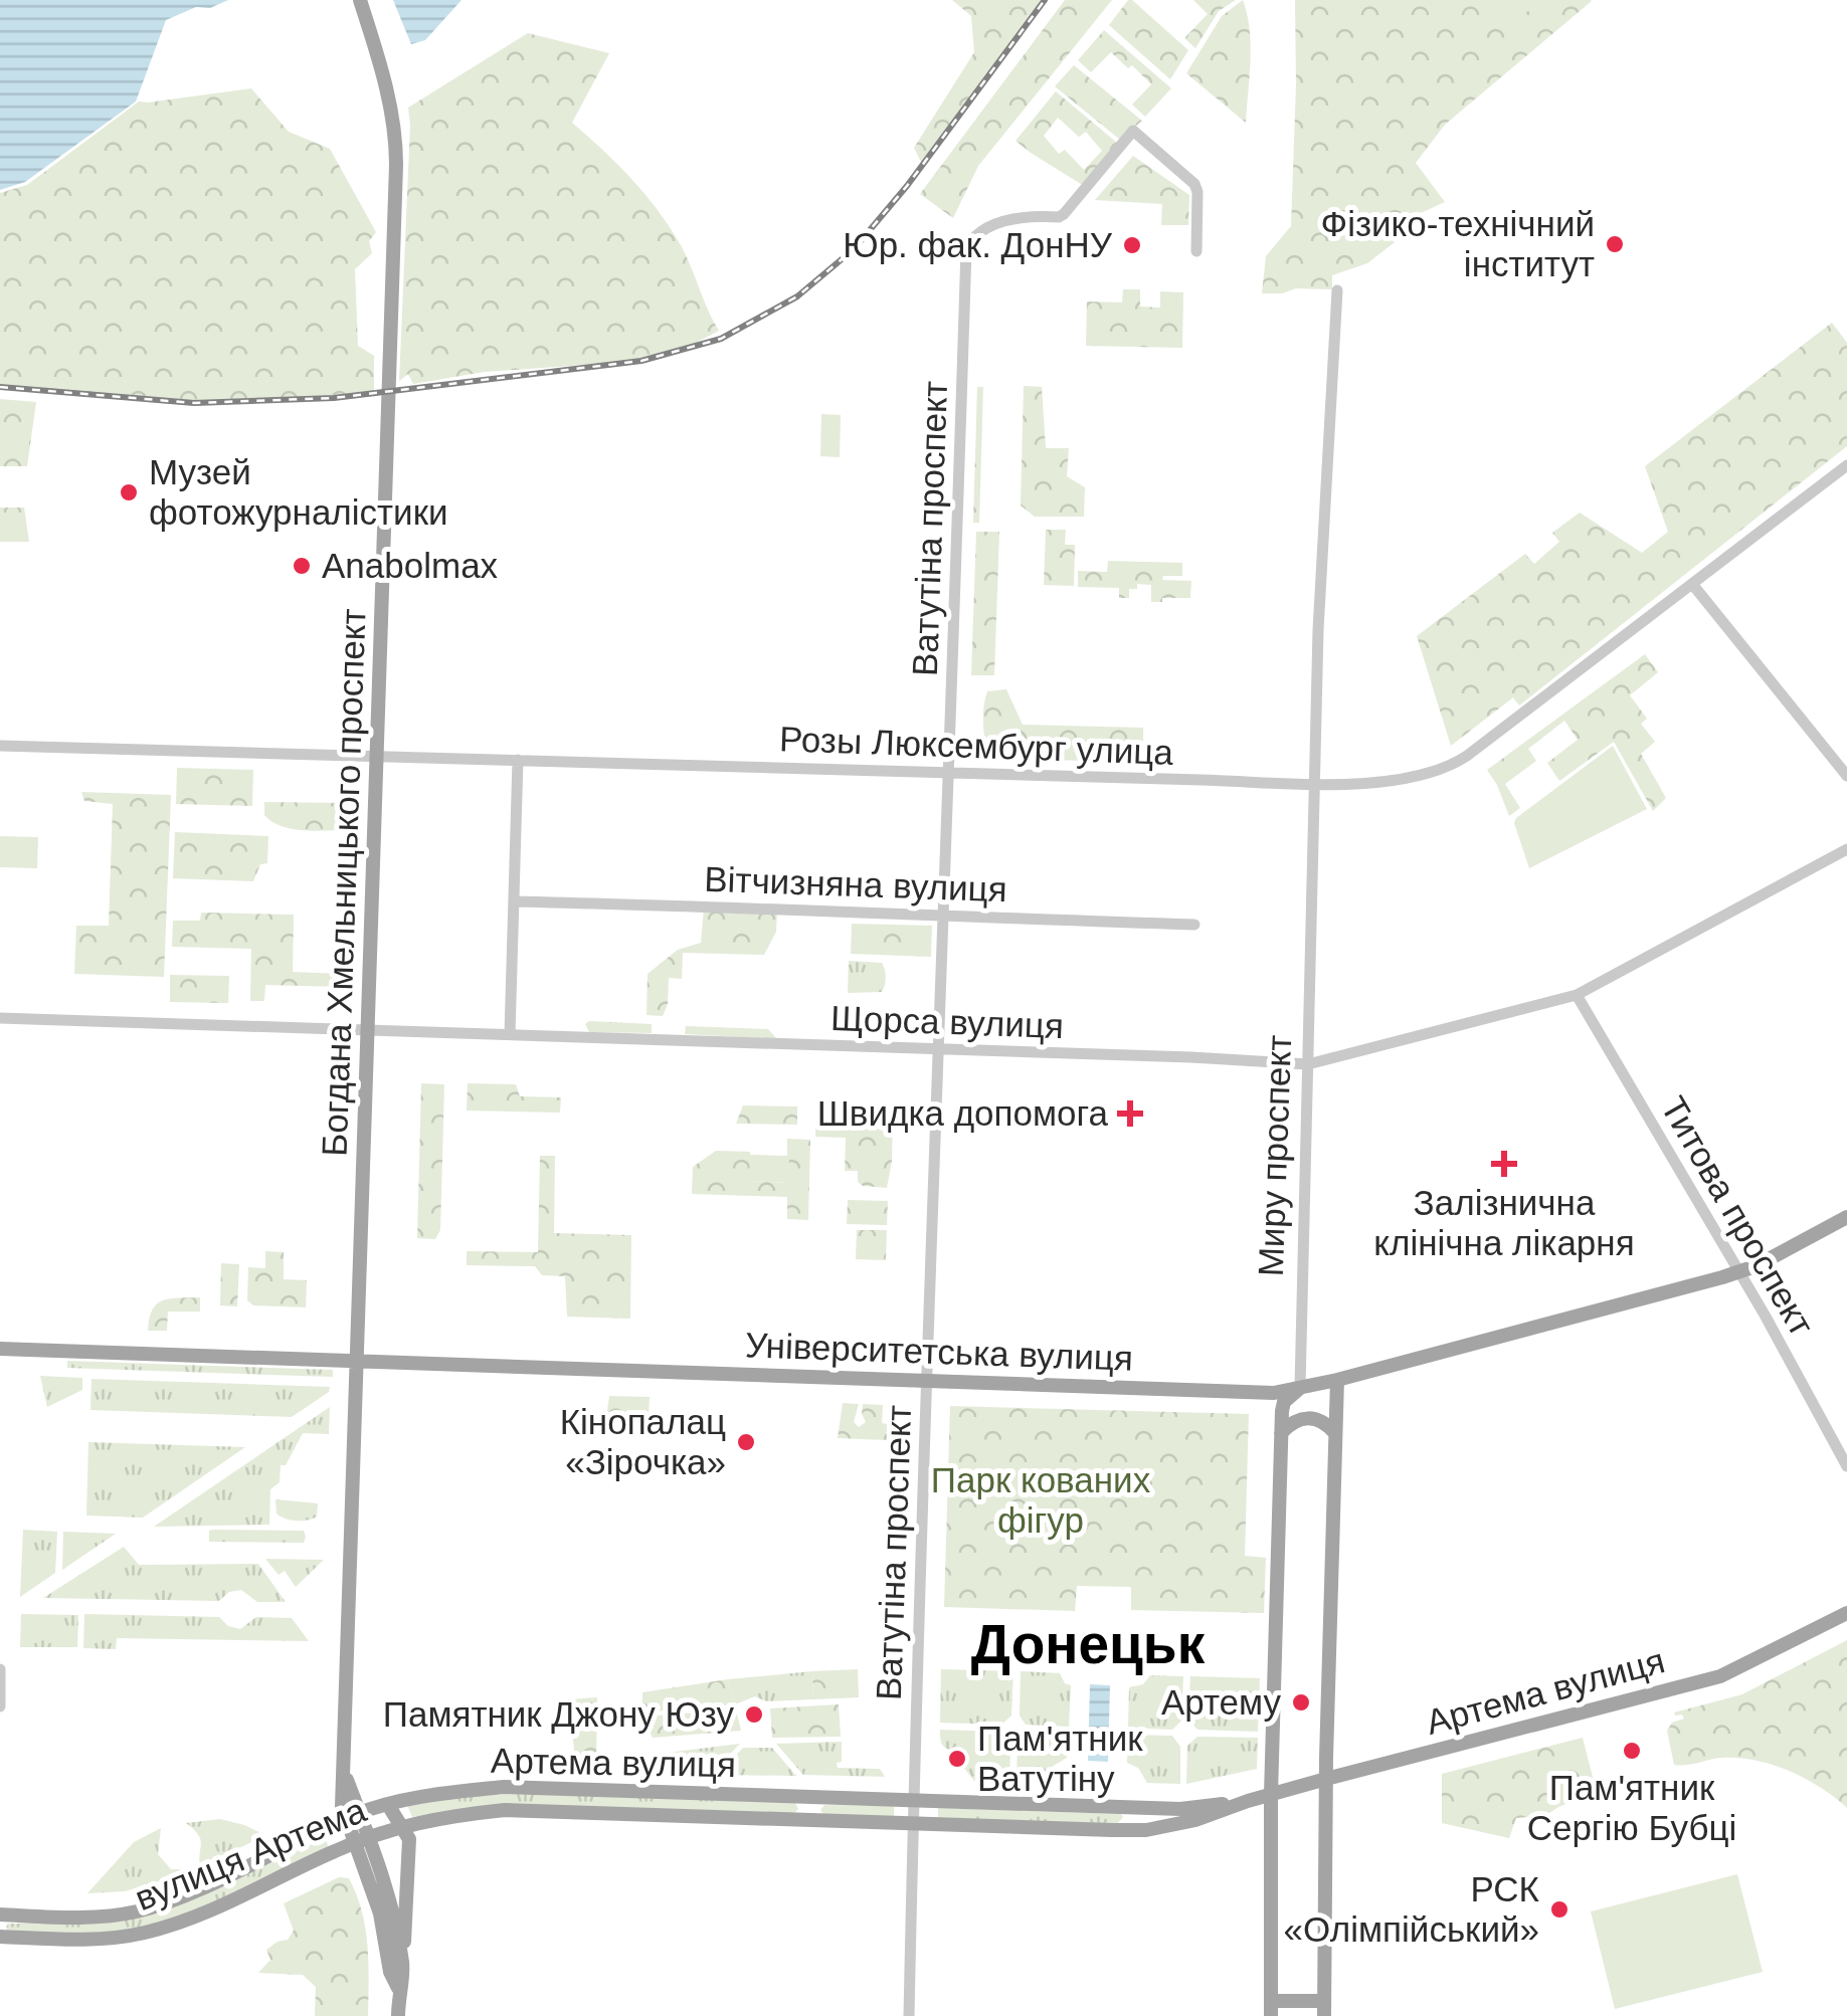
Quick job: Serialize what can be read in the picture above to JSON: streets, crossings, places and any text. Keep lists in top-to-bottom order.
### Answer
{
  "streets": {
    "main road": [
      "Богдана Хмельницького проспект",
      "Миру проспект",
      "Університетська вулиця",
      "Артема вулиця",
      "вулиця Артема"
    ],
    "street": [
      "Ватутіна проспект",
      "Розы Люксембург улица",
      "Вітчизняна вулиця",
      "Щорса вулиця",
      "Титова проспект"
    ]
  },
  "crossings": [
    ["Ватутіна проспект", "Розы Люксембург улица"],
    ["Ватутіна проспект", "Вітчизняна вулиця"],
    ["Ватутіна проспект", "Щорса вулиця"],
    ["Ватутіна проспект", "Університетська вулиця"],
    ["Ватутіна проспект", "Артема вулиця"],
    ["Розы Люксембург улица", "Богдана Хмельницького проспект"],
    ["Розы Люксембург улица", "Миру проспект"],
    ["Богдана Хмельницького проспект", "Щорса вулиця"],
    ["Богдана Хмельницького проспект", "Університетська вулиця"],
    ["Богдана Хмельницького проспект", "Артема вулиця"],
    ["Богдана Хмельницького проспект", "вулиця Артема"],
    ["Щорса вулиця", "Миру проспект"],
    ["Щорса вулиця", "Титова проспект"],
    ["Миру проспект", "Університетська вулиця"],
    ["Миру проспект", "Артема вулиця"],
    ["Титова проспект", "Університетська вулиця"],
    ["Артема вулиця", "вулиця Артема"]
  ],
  "districts": ["Донецьк"],
  "parks": ["Парк кованих фігур"],
  "places": {
    "other": [
      "Фізико-технічний інститут",
      "Юр. фак. ДонНУ",
      "Музей фотожурналістики",
      "Anabolmax",
      "Кінопалац «Зірочка»",
      "Артему",
      "Памятник Джону Юзу",
      "Пам'ятник Сергію Бубці",
      "Пам'ятник Ватутіну",
      "РСК «Олімпійський»"
    ],
    "health": ["Швидка допомога", "Залізнична клінічна лікарня"]
  }
}
